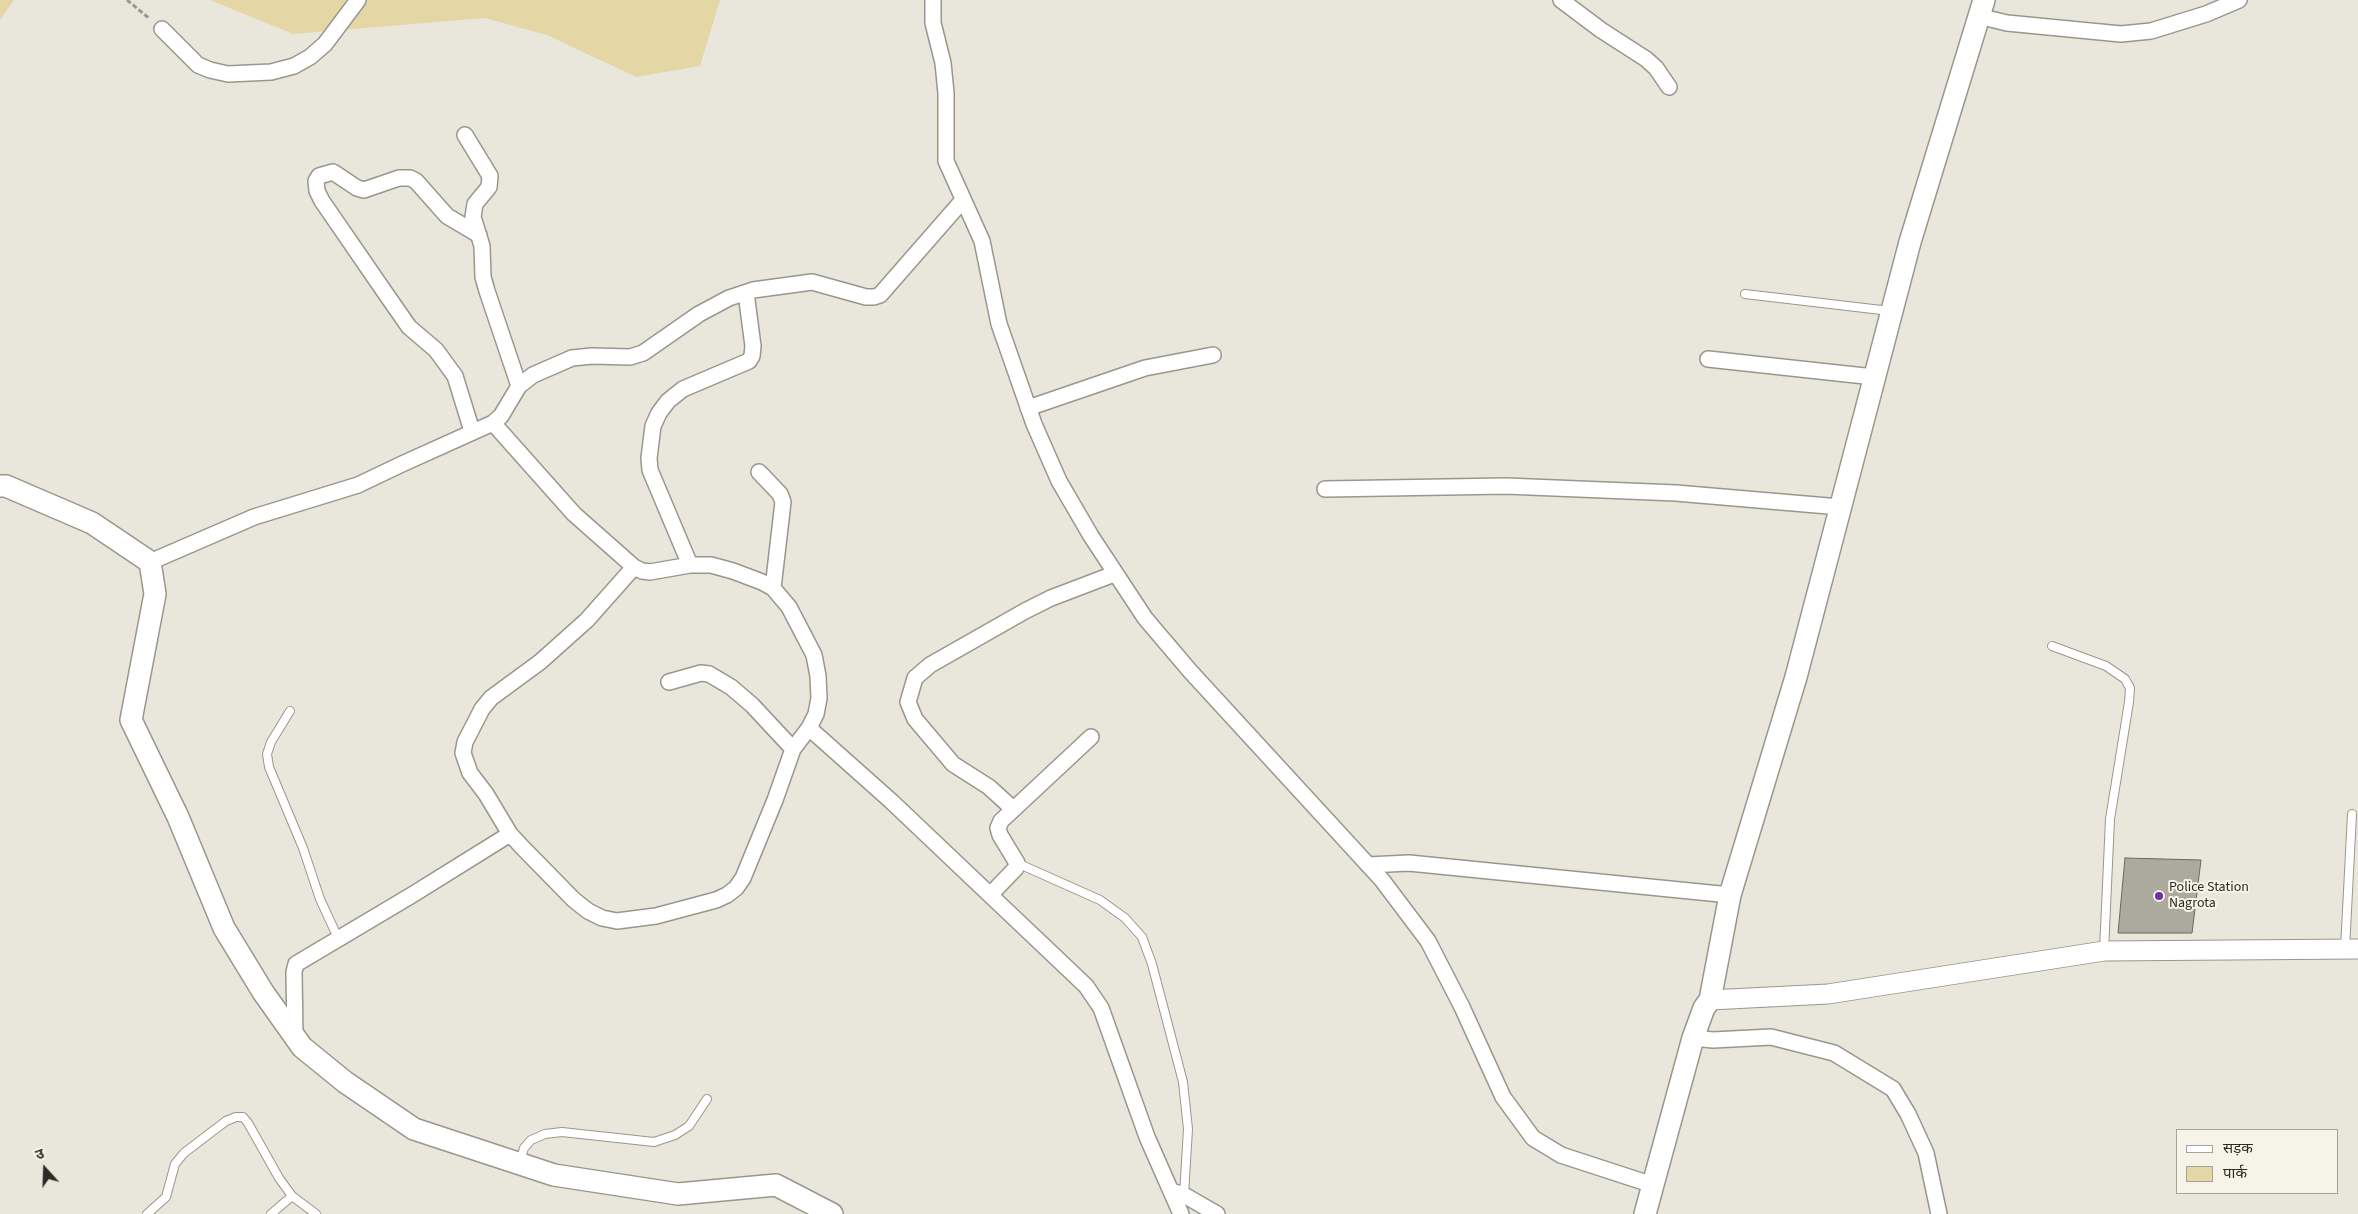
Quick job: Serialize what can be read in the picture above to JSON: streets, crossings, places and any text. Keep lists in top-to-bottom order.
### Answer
{
  "places": ["Police Station Nagrota"],
  "legend": ["सड़क", "पार्क"],
  "north": "top"
}
